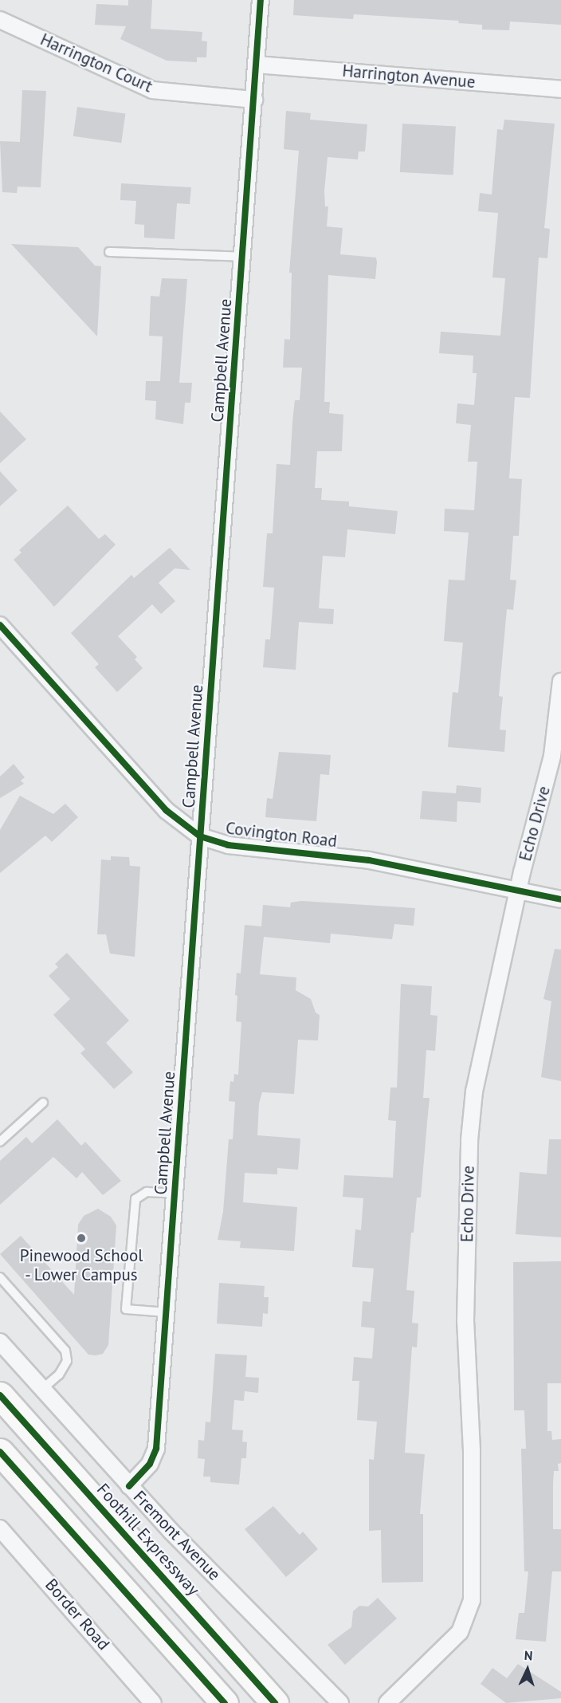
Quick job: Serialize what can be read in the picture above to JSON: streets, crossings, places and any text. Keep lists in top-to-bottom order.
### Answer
{
  "streets": {
    "highway": ["Foothill Expressway"],
    "street": [
      "Harrington Court",
      "Harrington Avenue",
      "Campbell Avenue",
      "Echo Drive",
      "Covington Road",
      "Fremont Avenue",
      "Border Road"
    ]
  },
  "crossings": [
    ["Harrington Court", "Campbell Avenue"],
    ["Harrington Avenue", "Campbell Avenue"],
    ["Campbell Avenue", "Covington Road"],
    ["Campbell Avenue", "Fremont Avenue"],
    ["Echo Drive", "Covington Road"]
  ],
  "places": ["Pinewood School - Lower Campus"],
  "north": "top"
}
